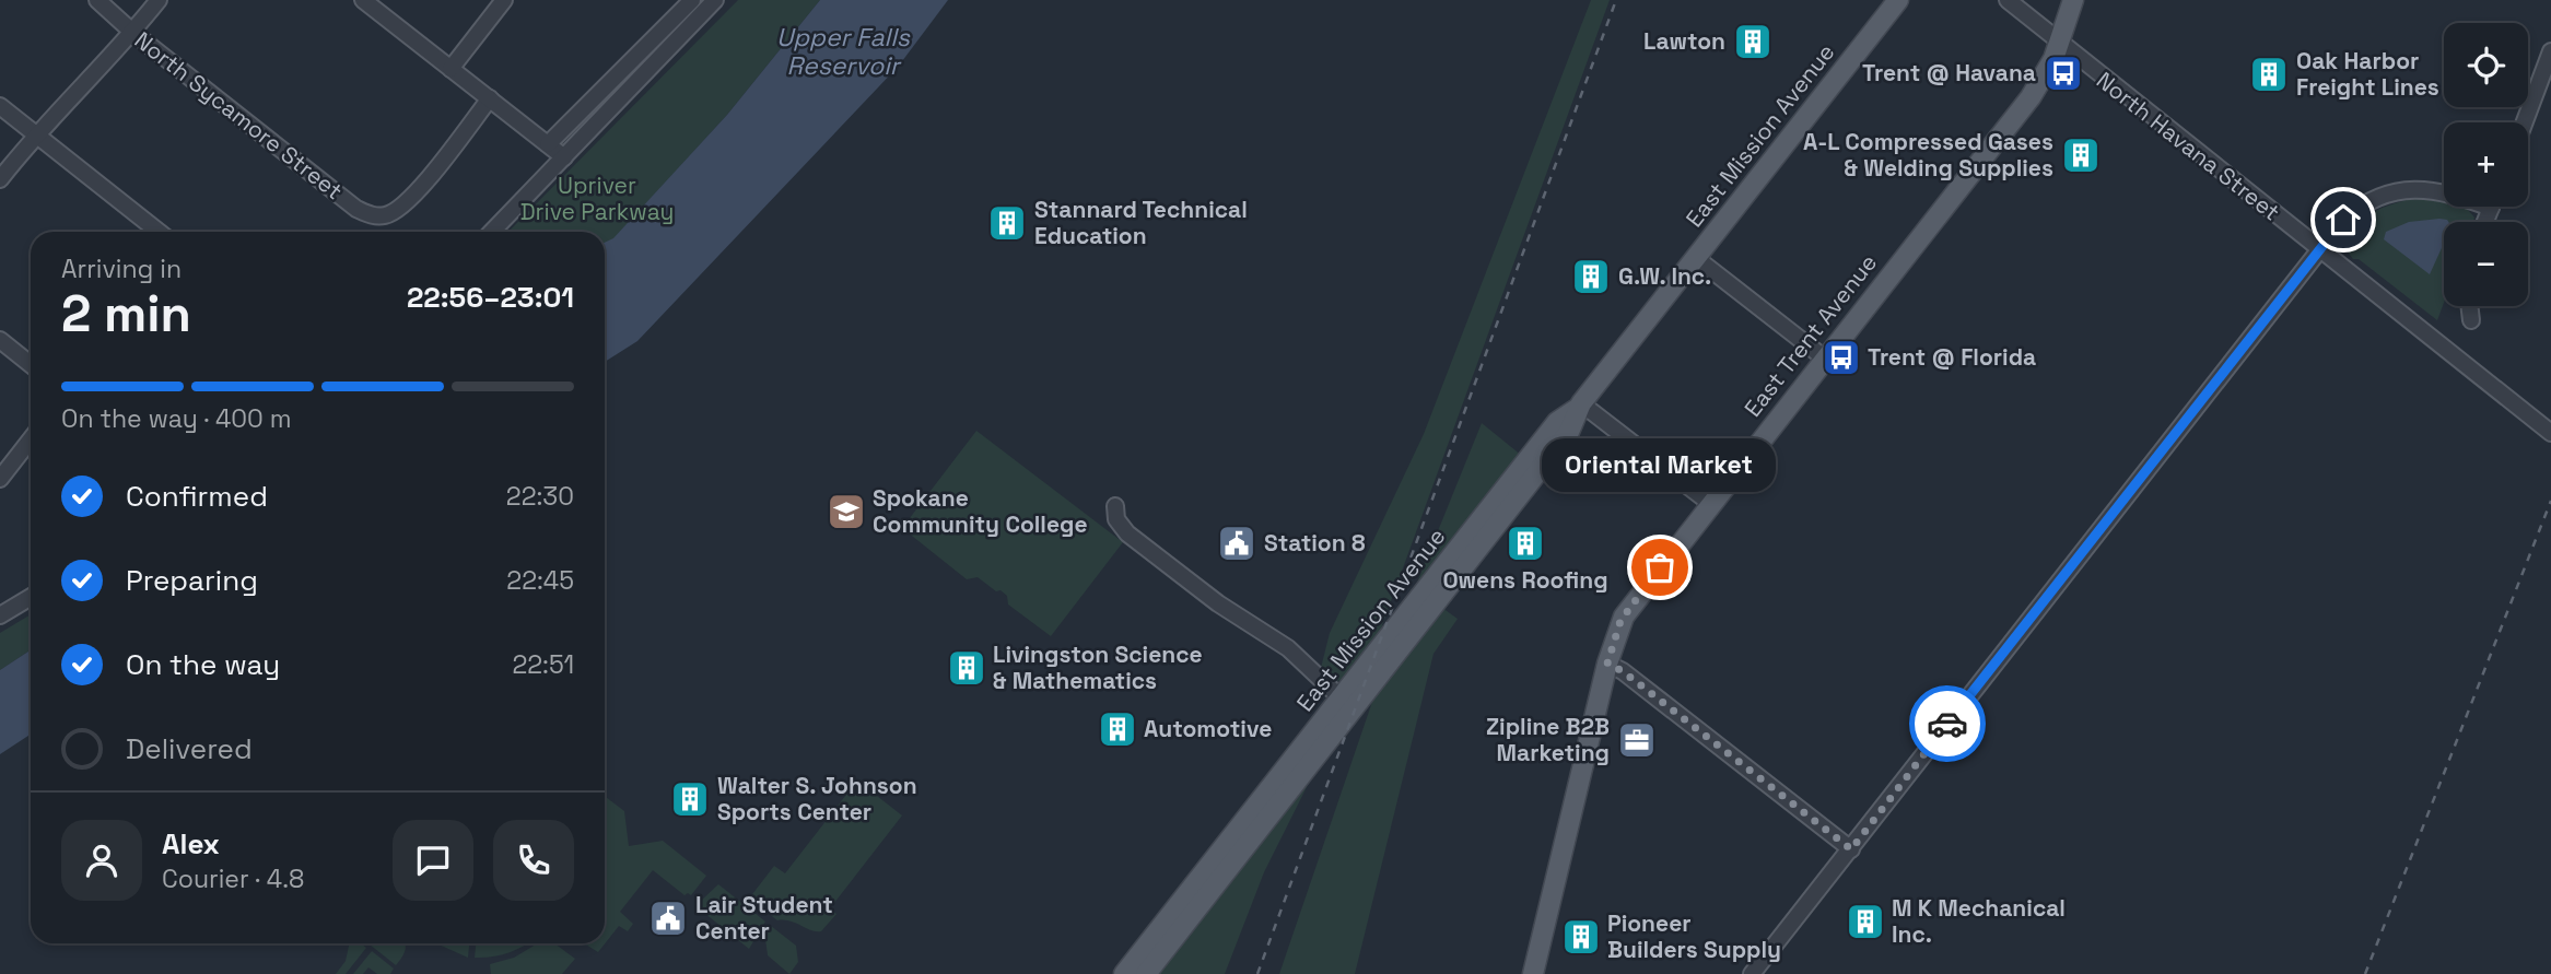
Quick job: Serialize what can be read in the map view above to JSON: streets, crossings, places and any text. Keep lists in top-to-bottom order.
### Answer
{
  "streets": {
    "main road": ["East Mission Avenue", "East Trent Avenue"],
    "street": ["North Sycamore Street", "North Havana Street"]
  },
  "crossings": [
    ["North Havana Street", "East Trent Avenue"]
  ],
  "water": ["Upper Falls Reservoir"],
  "parks": ["Upriver Drive Parkway"],
  "places": {
    "building": [
      "Lawton",
      "Oak Harbor Freight Lines",
      "A-L Compressed Gases & Welding Supplies",
      "Stannard Technical Education",
      "G.W. Inc.",
      "Owens Roofing",
      "Livingston Science & Mathematics",
      "Automotive",
      "Walter S. Johnson Sports Center",
      "M K Mechanical Inc.",
      "Pioneer Builders Supply"
    ],
    "bus stop": ["Trent @ Havana", "Trent @ Florida"],
    "school or university": ["Spokane Community College"],
    "public building": ["Station 8", "Lair Student Center"],
    "other": ["Oriental Market"],
    "office": ["Zipline B2B Marketing"]
  },
  "page": {
    "map_buttons": ["+", "−"],
    "heading": ["2 min", "Arriving in", "22:56–23:01"],
    "panel": ["Alex", "Courier · 4.8"],
    "bar": "On the way · 400 m",
    "bubble": "Oriental Market",
    "list": [
      ["Confirmed", "22:30"],
      ["Preparing", "22:45"],
      ["On the way", "22:51"],
      "Delivered"
    ]
  }
}
